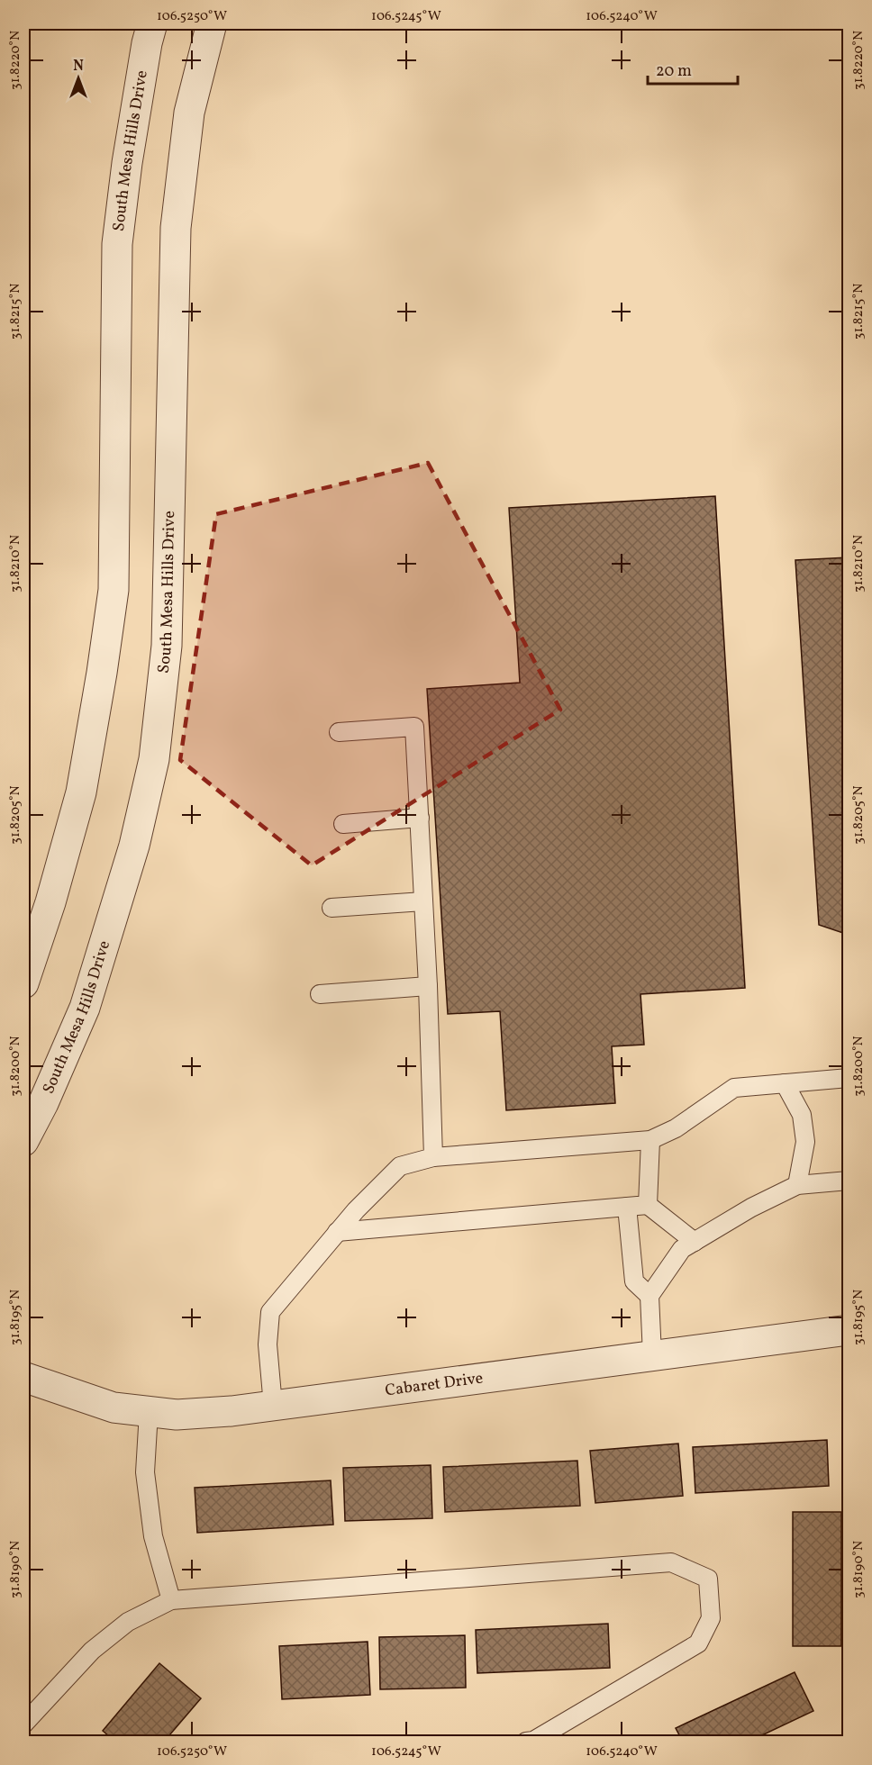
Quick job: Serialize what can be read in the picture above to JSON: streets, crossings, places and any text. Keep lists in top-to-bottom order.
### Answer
{
  "streets": {
    "street": ["South Mesa Hills Drive", "Cabaret Drive"]
  },
  "scale_bar": "20 m",
  "north": "top",
  "coordinates": [
    "106.5250°W",
    "106.5245°W",
    "106.5240°W",
    "31.8220°N",
    "31.8215°N",
    "31.8210°N",
    "31.8205°N",
    "31.8200°N",
    "31.8195°N",
    "31.8190°N"
  ]
}
